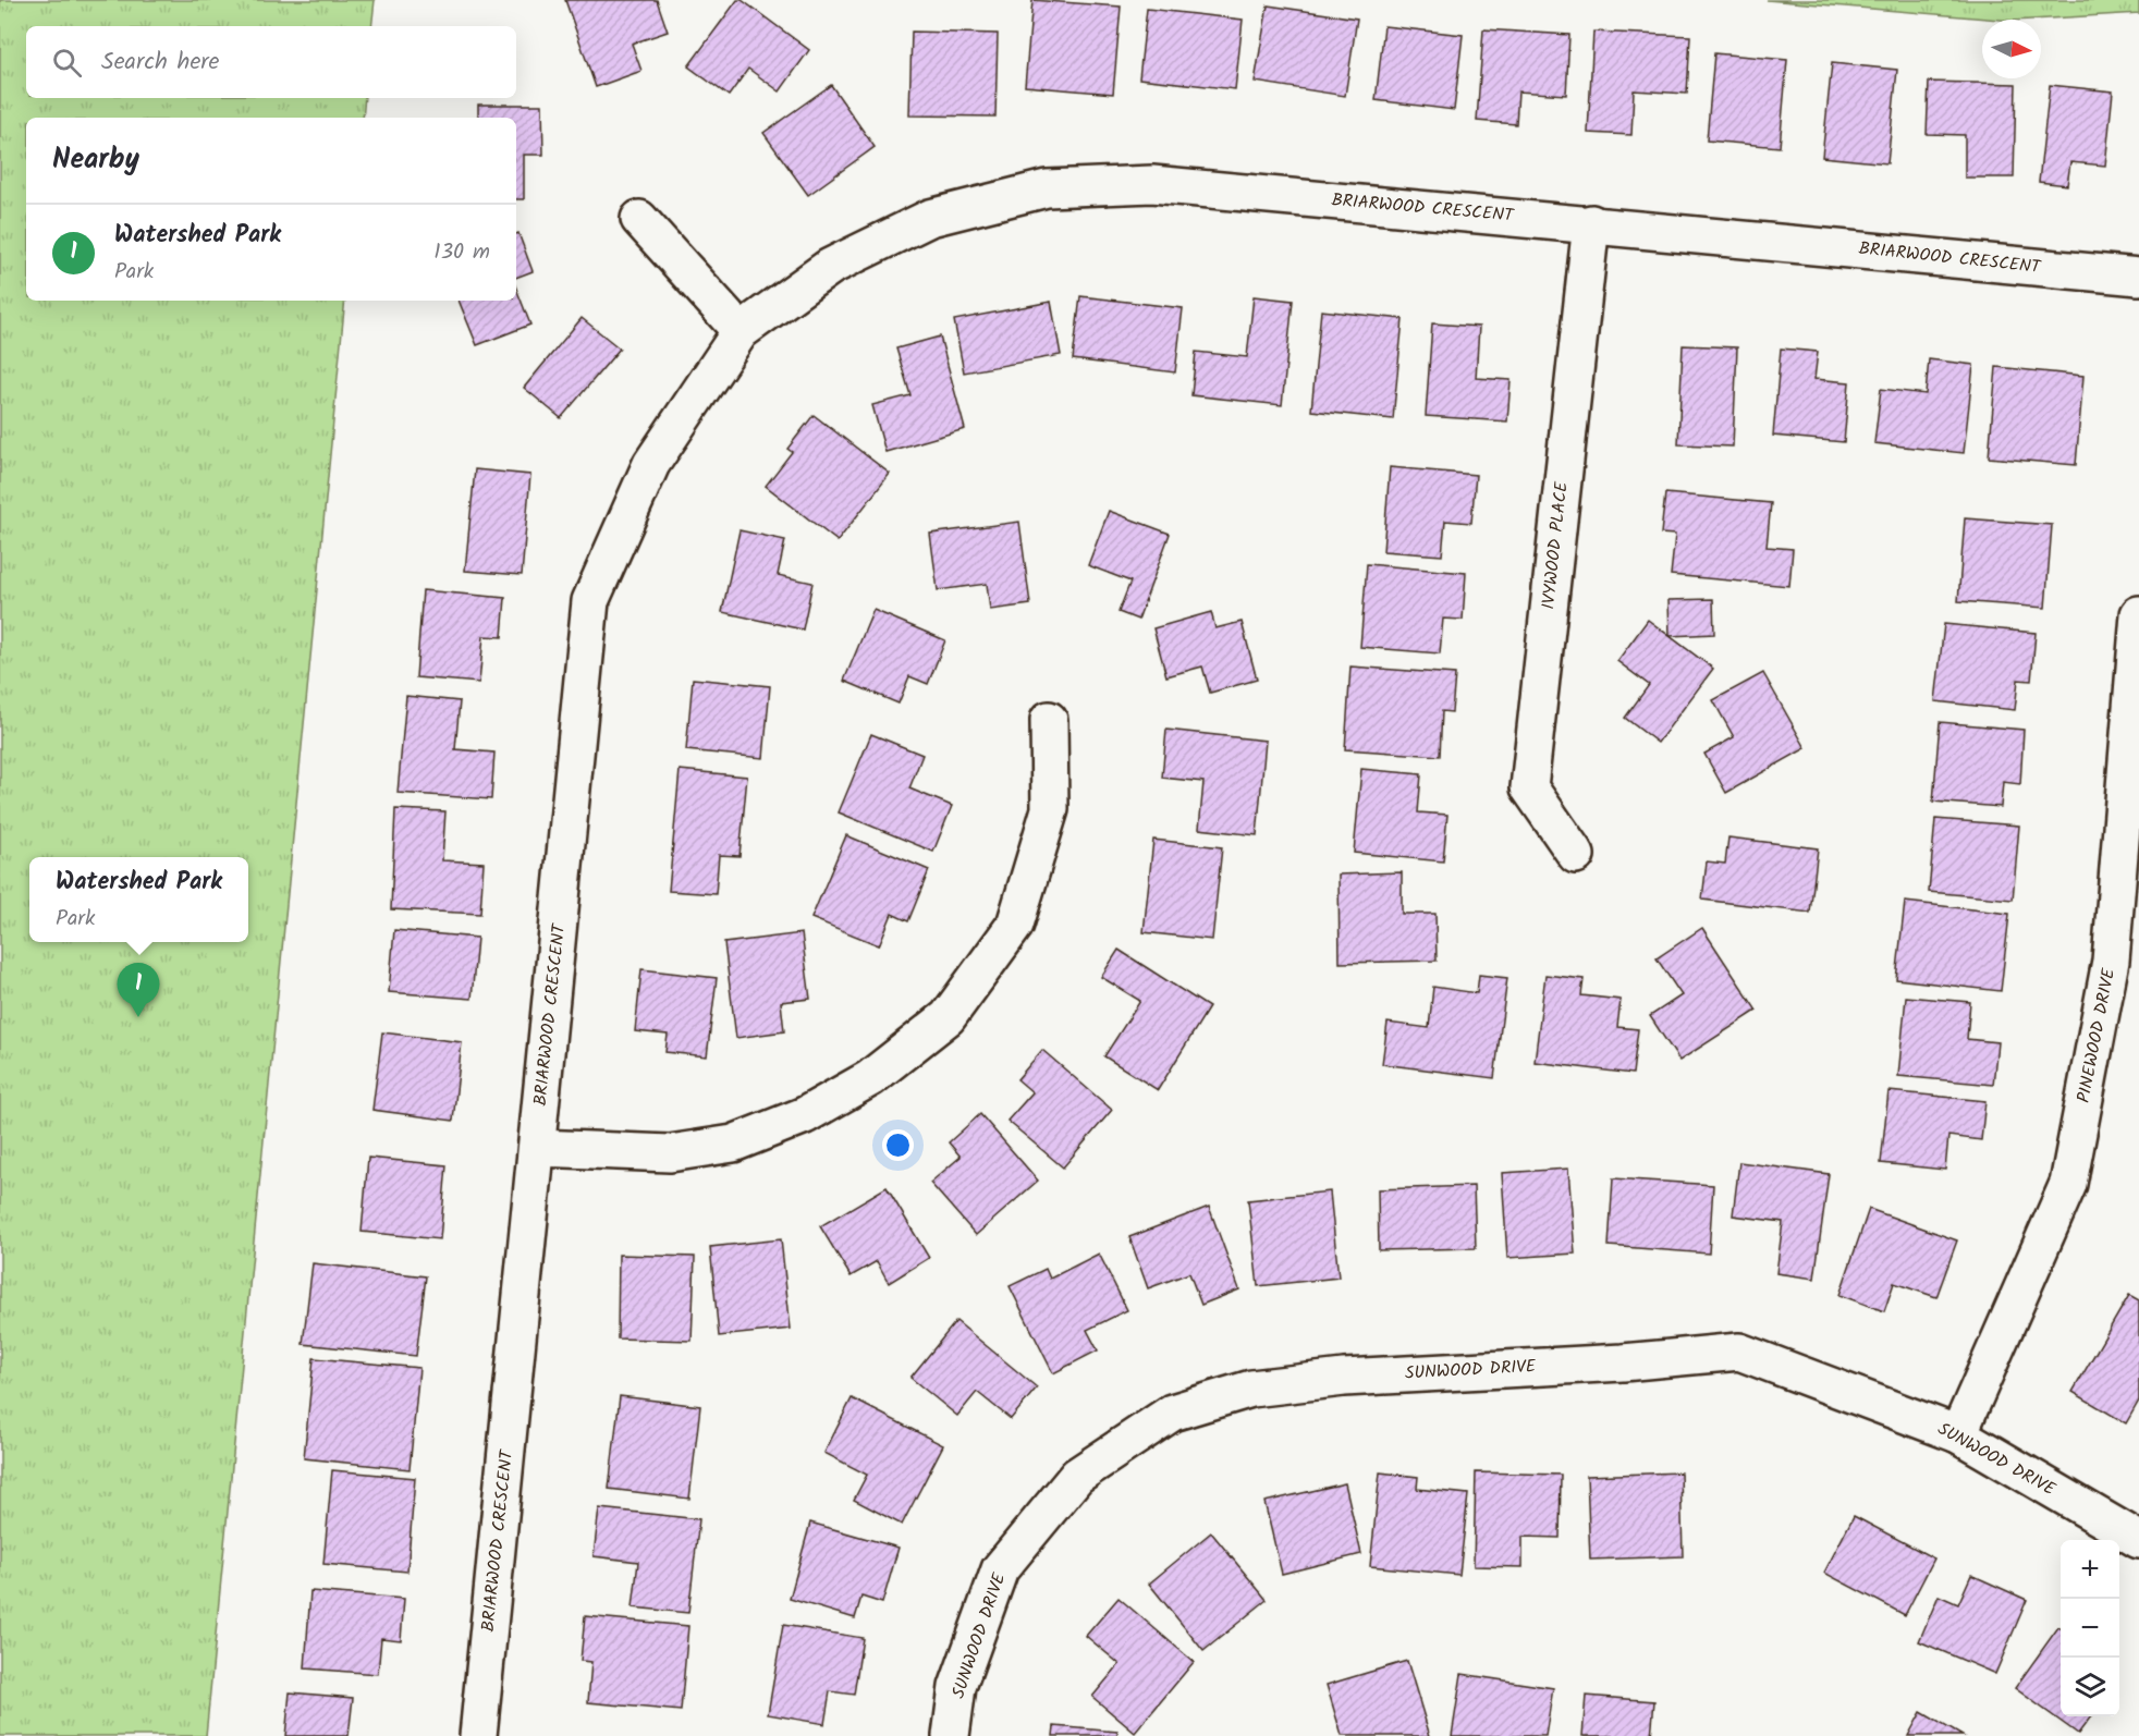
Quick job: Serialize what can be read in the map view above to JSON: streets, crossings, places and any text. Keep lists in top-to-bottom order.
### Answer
{
  "streets": {
    "street": [
      "BRIARWOOD CRESCENT",
      "IVYWOOD PLACE",
      "PINEWOOD DRIVE",
      "SUNWOOD DRIVE"
    ]
  },
  "crossings": [
    ["BRIARWOOD CRESCENT", "IVYWOOD PLACE"],
    ["PINEWOOD DRIVE", "SUNWOOD DRIVE"]
  ],
  "north": "right",
  "page": {
    "search": "Search here",
    "heading": "Nearby",
    "list": [
      {
        "mark": "1",
        "name": "Watershed Park",
        "note": "Park",
        "value": "130 m"
      }
    ],
    "popup": ["Watershed Park", "Park"],
    "pins": "1",
    "map_buttons": ["+", "−"]
  }
}
